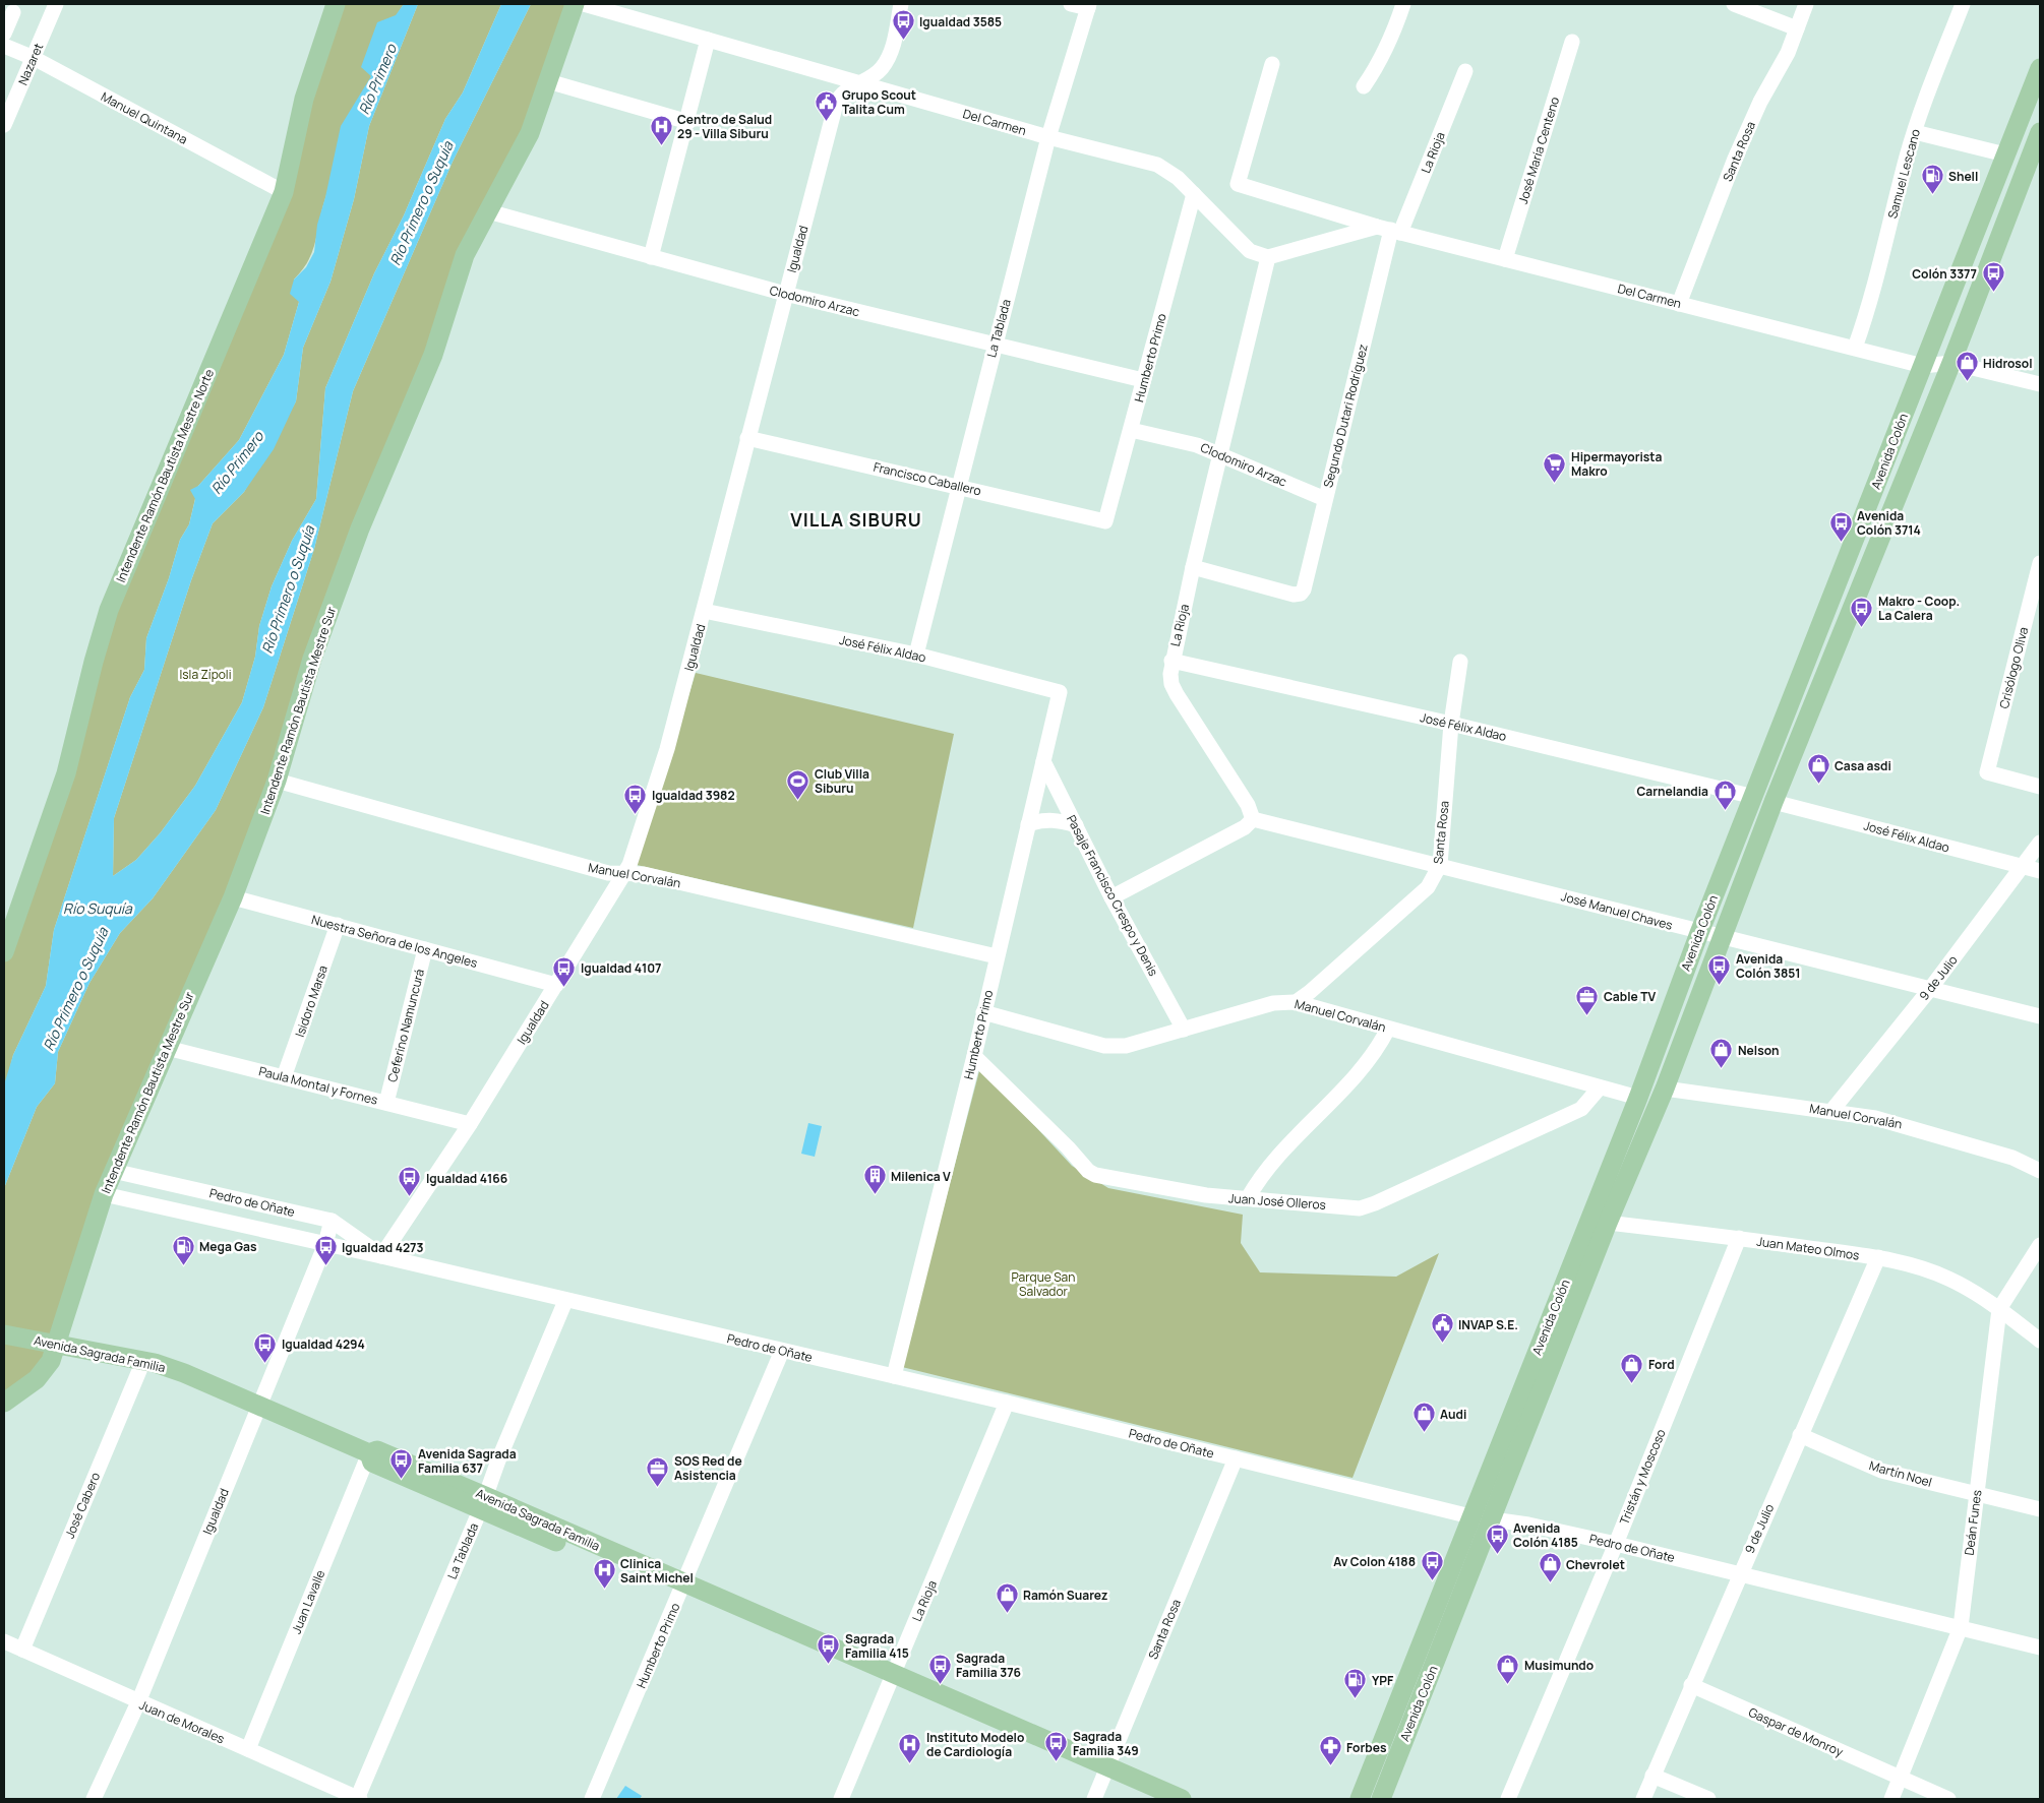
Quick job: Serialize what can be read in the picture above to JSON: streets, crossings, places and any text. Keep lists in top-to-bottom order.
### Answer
{
  "streets": {
    "main road": [
      "Avenida Colón",
      "Intendente Ramón Bautista Mestre Norte",
      "Intendente Ramón Bautista Mestre Sur",
      "Avenida Sagrada Familia"
    ],
    "street": [
      "Nazaret",
      "Manuel Quintana",
      "Del Carmen",
      "José María Centeno",
      "Santa Rosa",
      "La Rioja",
      "Samuel Lescano",
      "Igualdad",
      "Clodomiro Arzac",
      "La Tablada",
      "Humberto Primo",
      "Segundo Dutari Rodríguez",
      "Francisco Caballero",
      "José Félix Aldao",
      "Crisólogo Oliva",
      "Manuel Corvalán",
      "Pasaje Francisco Crespo y Denis",
      "José Manuel Chaves",
      "Nuestra Señora de los Angeles",
      "9 de Julio",
      "Isidoro Marsa",
      "Ceferino Namuncurá",
      "Paula Montal y Fornes",
      "Juan José Olleros",
      "Pedro de Oñate",
      "Juan Mateo Olmos",
      "Martín Noel",
      "Tristán y Moscoso",
      "José Cabero",
      "Deán Funes",
      "Juan Lavalle",
      "Juan de Morales",
      "Gaspar de Monroy"
    ]
  },
  "crossings": [
    ["Nazaret", "Manuel Quintana"],
    ["Manuel Quintana", "Intendente Ramón Bautista Mestre Norte"],
    ["Del Carmen", "José María Centeno"],
    ["Del Carmen", "Santa Rosa"],
    ["Del Carmen", "La Rioja"],
    ["Del Carmen", "Samuel Lescano"],
    ["Del Carmen", "Igualdad"],
    ["Del Carmen", "La Tablada"],
    ["Del Carmen", "Humberto Primo"],
    ["Del Carmen", "Segundo Dutari Rodríguez"],
    ["Del Carmen", "Avenida Colón"],
    ["Santa Rosa", "José Félix Aldao"],
    ["Santa Rosa", "Manuel Corvalán"],
    ["Santa Rosa", "José Manuel Chaves"],
    ["Santa Rosa", "Pedro de Oñate"],
    ["Santa Rosa", "Avenida Sagrada Familia"],
    ["La Rioja", "Clodomiro Arzac"],
    ["La Rioja", "Segundo Dutari Rodríguez"],
    ["La Rioja", "José Félix Aldao"],
    ["La Rioja", "José Manuel Chaves"],
    ["La Rioja", "Pedro de Oñate"],
    ["La Rioja", "Avenida Sagrada Familia"],
    ["Igualdad", "Clodomiro Arzac"],
    ["Igualdad", "Francisco Caballero"],
    ["Igualdad", "José Félix Aldao"],
    ["Igualdad", "Manuel Corvalán"],
    ["Igualdad", "Nuestra Señora de los Angeles"],
    ["Igualdad", "Paula Montal y Fornes"],
    ["Igualdad", "Pedro de Oñate"],
    ["Igualdad", "Avenida Sagrada Familia"],
    ["Igualdad", "Juan de Morales"],
    ["Clodomiro Arzac", "La Tablada"],
    ["Clodomiro Arzac", "Humberto Primo"],
    ["Clodomiro Arzac", "Segundo Dutari Rodríguez"],
    ["Clodomiro Arzac", "Intendente Ramón Bautista Mestre Sur"],
    ["La Tablada", "Francisco Caballero"],
    ["La Tablada", "José Félix Aldao"],
    ["La Tablada", "Pedro de Oñate"],
    ["La Tablada", "Avenida Sagrada Familia"],
    ["La Tablada", "Juan de Morales"],
    ["Humberto Primo", "Francisco Caballero"],
    ["Humberto Primo", "José Félix Aldao"],
    ["Humberto Primo", "Manuel Corvalán"],
    ["Humberto Primo", "Pasaje Francisco Crespo y Denis"],
    ["Humberto Primo", "Juan José Olleros"],
    ["Humberto Primo", "Pedro de Oñate"],
    ["Humberto Primo", "Avenida Sagrada Familia"],
    ["Avenida Colón", "José Félix Aldao"],
    ["Avenida Colón", "Manuel Corvalán"],
    ["Avenida Colón", "José Manuel Chaves"],
    ["Avenida Colón", "Pedro de Oñate"],
    ["Avenida Colón", "Juan Mateo Olmos"],
    ["José Félix Aldao", "9 de Julio"],
    ["Intendente Ramón Bautista Mestre Sur", "Manuel Corvalán"],
    ["Intendente Ramón Bautista Mestre Sur", "Nuestra Señora de los Angeles"],
    ["Intendente Ramón Bautista Mestre Sur", "Paula Montal y Fornes"],
    ["Intendente Ramón Bautista Mestre Sur", "Pedro de Oñate"],
    ["Intendente Ramón Bautista Mestre Sur", "Avenida Sagrada Familia"],
    ["Manuel Corvalán", "Pasaje Francisco Crespo y Denis"],
    ["Manuel Corvalán", "9 de Julio"],
    ["Manuel Corvalán", "Juan José Olleros"],
    ["José Manuel Chaves", "9 de Julio"],
    ["Nuestra Señora de los Angeles", "Isidoro Marsa"],
    ["Nuestra Señora de los Angeles", "Ceferino Namuncurá"],
    ["9 de Julio", "Pedro de Oñate"],
    ["9 de Julio", "Juan Mateo Olmos"],
    ["9 de Julio", "Martín Noel"],
    ["9 de Julio", "Gaspar de Monroy"],
    ["Isidoro Marsa", "Paula Montal y Fornes"],
    ["Ceferino Namuncurá", "Paula Montal y Fornes"],
    ["Pedro de Oñate", "Tristán y Moscoso"],
    ["Pedro de Oñate", "Deán Funes"],
    ["Juan Mateo Olmos", "Tristán y Moscoso"],
    ["Juan Mateo Olmos", "Deán Funes"],
    ["Avenida Sagrada Familia", "José Cabero"],
    ["Avenida Sagrada Familia", "Juan Lavalle"],
    ["Martín Noel", "Deán Funes"],
    ["José Cabero", "Juan de Morales"],
    ["Deán Funes", "Gaspar de Monroy"],
    ["Juan Lavalle", "Juan de Morales"]
  ],
  "districts": ["VILLA SIBURU"],
  "water": ["Río Primero", "Río Primero o Suquía", "Río Suquía"],
  "parks": ["Isla Zípoli", "Parque San Salvador"],
  "places": {
    "bus stop": [
      "Igualdad 3585",
      "Colón 3377",
      "Avenida Colón 3714",
      "Makro - Coop. La Calera",
      "Igualdad 3982",
      "Avenida Colón 3851",
      "Igualdad 4107",
      "Igualdad 4166",
      "Igualdad 4273",
      "Igualdad 4294",
      "Avenida Sagrada Familia 637",
      "Avenida Colón 4185",
      "Av Colon 4188",
      "Sagrada Familia 415",
      "Sagrada Familia 376",
      "Sagrada Familia 349"
    ],
    "public building": ["Grupo Scout Talita Cum", "INVAP S.E."],
    "hospital": ["Centro de Salud 29 - Villa Siburu", "Clinica Saint Michel", "Instituto Modelo de Cardiología"],
    "fuel station": ["Shell", "Mega Gas", "YPF"],
    "shop": [
      "Hidrosol",
      "Casa asdi",
      "Carnelandia",
      "Nelson",
      "Ford",
      "Audi",
      "Chevrolet",
      "Ramón Suarez",
      "Musimundo"
    ],
    "supermarket": ["Hipermayorista Makro"],
    "sports": ["Club Villa Siburu"],
    "office": ["Cable TV", "SOS Red de Asistencia"],
    "building": ["Milenica V"],
    "pharmacy": ["Forbes"]
  }
}
